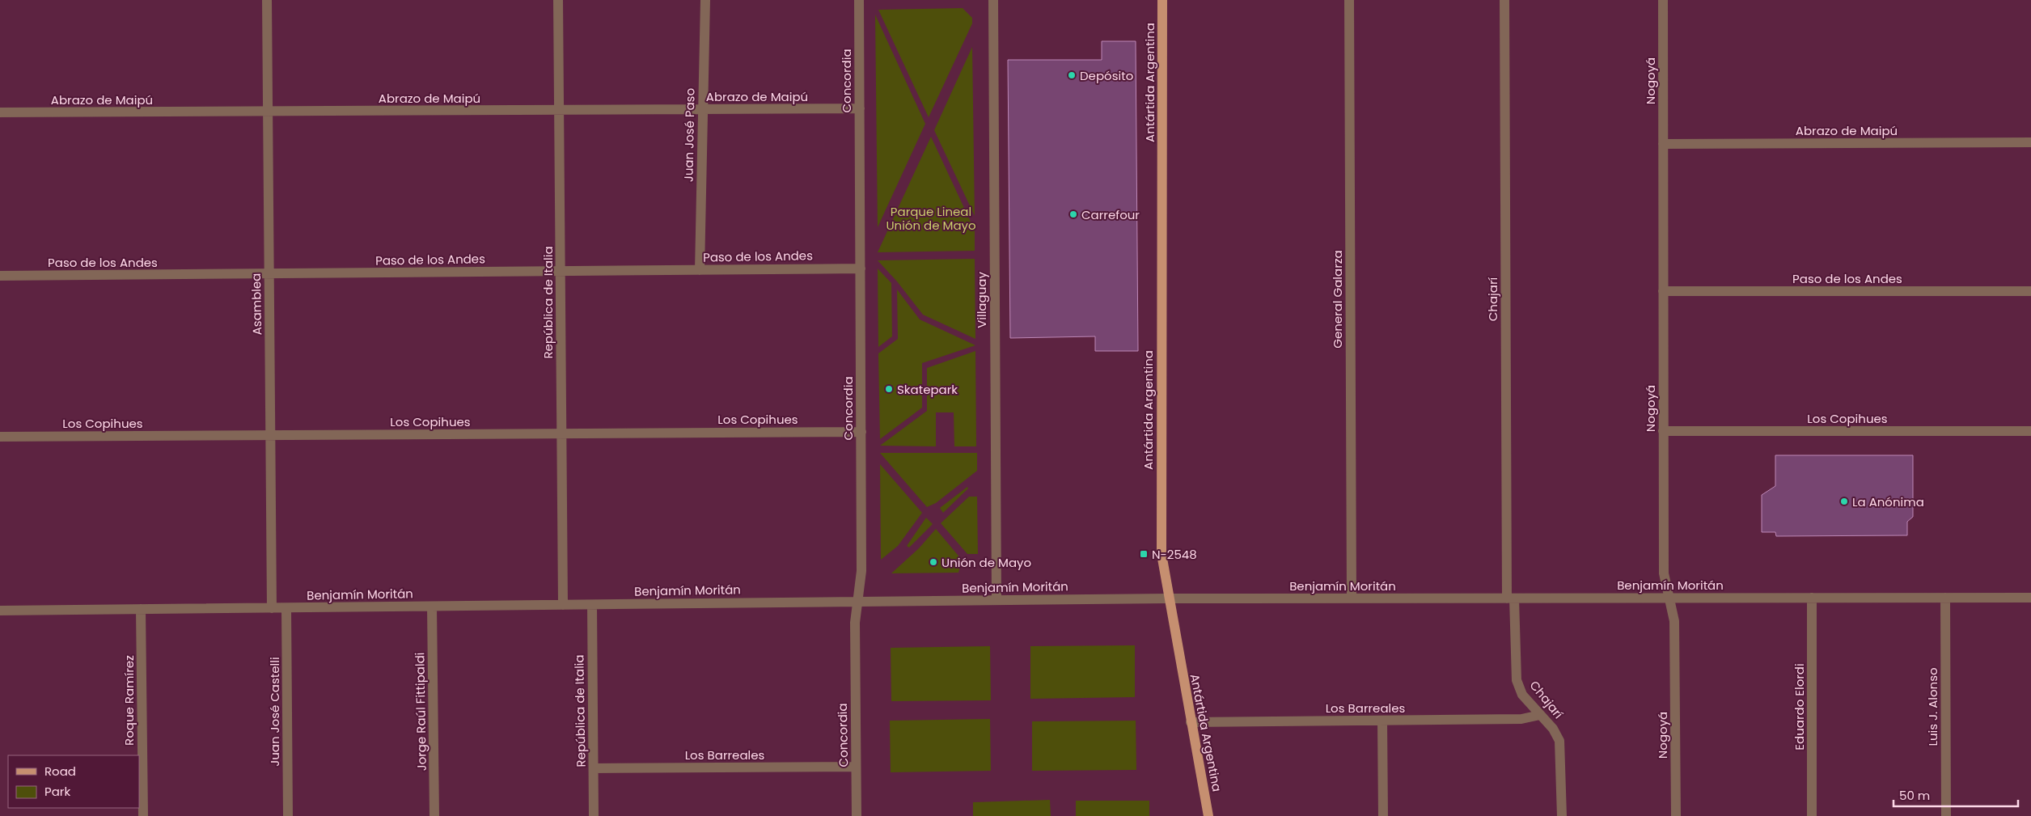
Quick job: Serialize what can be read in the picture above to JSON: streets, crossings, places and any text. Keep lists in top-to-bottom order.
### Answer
{
  "streets": {
    "main road": ["Antártida Argentina"],
    "street": [
      "Concordia",
      "Nogoyá",
      "Abrazo de Maipú",
      "Juan José Paso",
      "Paso de los Andes",
      "General Galarza",
      "Chajarí",
      "Villaguay",
      "República de Italia",
      "Asamblea",
      "Los Copihues",
      "Benjamín Moritán",
      "Roque Ramírez",
      "Eduardo Elordi",
      "Luis J. Alonso",
      "Los Barreales",
      "Juan José Castelli",
      "Jorge Raúl Fittipaldi"
    ]
  },
  "crossings": [
    ["Concordia", "Abrazo de Maipú"],
    ["Concordia", "Paso de los Andes"],
    ["Concordia", "Los Copihues"],
    ["Concordia", "Benjamín Moritán"],
    ["Concordia", "Los Barreales"],
    ["Nogoyá", "Abrazo de Maipú"],
    ["Nogoyá", "Paso de los Andes"],
    ["Nogoyá", "Los Copihues"],
    ["Nogoyá", "Benjamín Moritán"],
    ["Antártida Argentina", "Benjamín Moritán"],
    ["Antártida Argentina", "Los Barreales"],
    ["Abrazo de Maipú", "Juan José Paso"],
    ["Abrazo de Maipú", "República de Italia"],
    ["Abrazo de Maipú", "Asamblea"],
    ["Juan José Paso", "Paso de los Andes"],
    ["Paso de los Andes", "República de Italia"],
    ["Paso de los Andes", "Asamblea"],
    ["General Galarza", "Benjamín Moritán"],
    ["Chajarí", "Benjamín Moritán"],
    ["Chajarí", "Los Barreales"],
    ["Villaguay", "Benjamín Moritán"],
    ["República de Italia", "Los Copihues"],
    ["República de Italia", "Benjamín Moritán"],
    ["República de Italia", "Los Barreales"],
    ["Asamblea", "Los Copihues"],
    ["Asamblea", "Benjamín Moritán"],
    ["Benjamín Moritán", "Roque Ramírez"],
    ["Benjamín Moritán", "Eduardo Elordi"],
    ["Benjamín Moritán", "Luis J. Alonso"],
    ["Benjamín Moritán", "Juan José Castelli"],
    ["Benjamín Moritán", "Jorge Raúl Fittipaldi"]
  ],
  "parks": ["Parque Lineal Unión de Mayo"],
  "places": {
    "other": [
      "Depósito",
      "Carrefour",
      "Skatepark",
      "La Anónima",
      "Unión de Mayo"
    ],
    "transit": ["N-2548"]
  },
  "legend": ["Road", "Park"],
  "scale_bar": "50 m"
}
